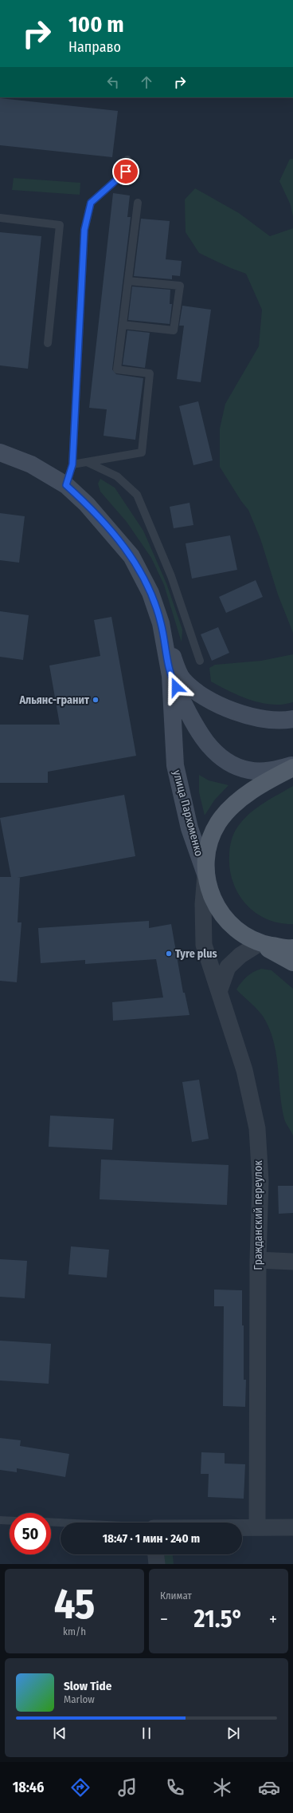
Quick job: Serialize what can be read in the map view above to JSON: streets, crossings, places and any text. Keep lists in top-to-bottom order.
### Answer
{
  "streets": {
    "main road": ["улица Пархоменко"],
    "street": ["Гражданский переулок"]
  },
  "crossings": [
    ["улица Пархоменко", "Гражданский переулок"]
  ],
  "places": ["Альянс-гранит", "Tyre plus"],
  "page": {
    "turn": ["100 m", "Направо"],
    "limit": "50",
    "trip": "18:47 · 1 мин · 240 m",
    "tile": [
      ["45", "km/h"],
      "Климат"
    ],
    "heat": ["−", "21.5°", "+"],
    "song": ["Slow Tide", "Marlow"],
    "tabs": "18:46"
  }
}
